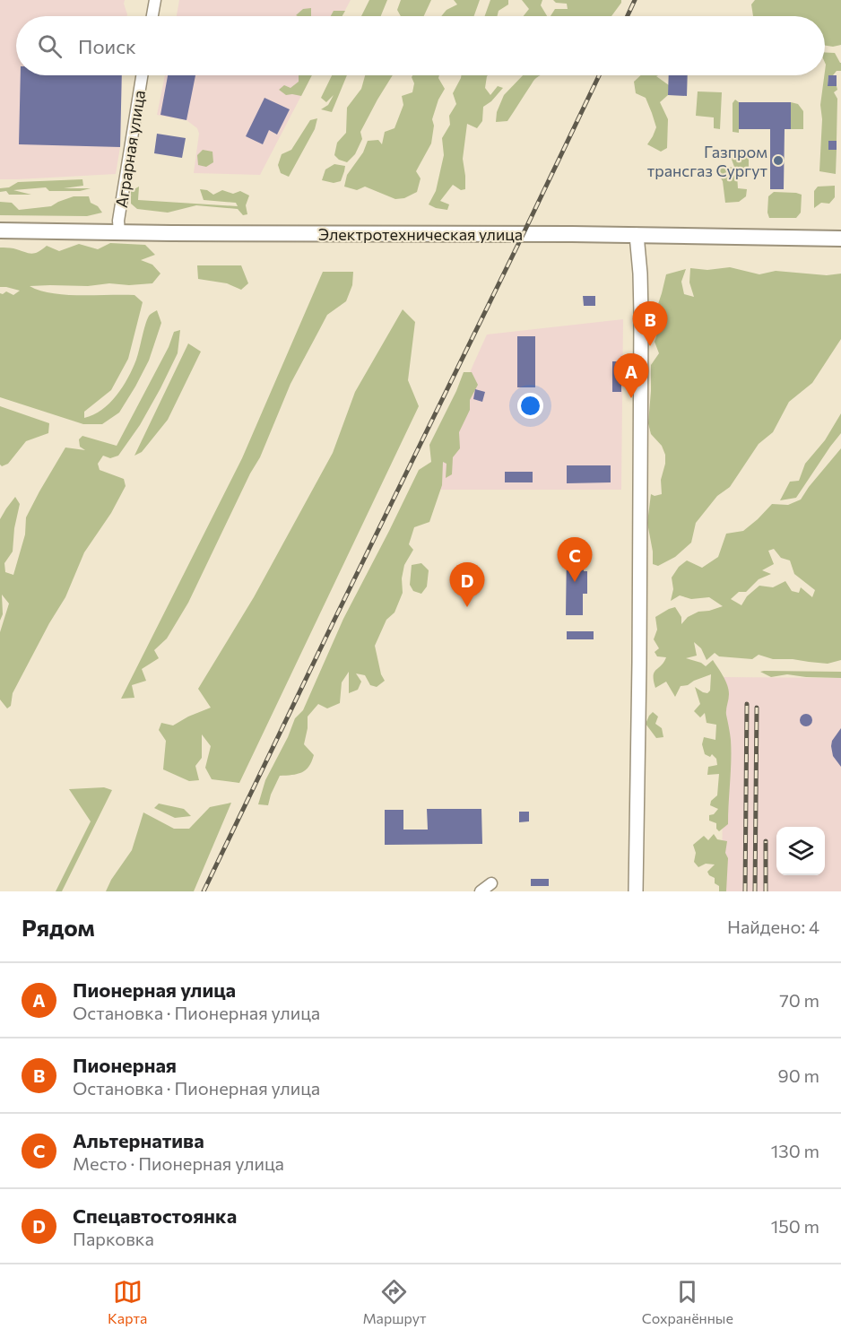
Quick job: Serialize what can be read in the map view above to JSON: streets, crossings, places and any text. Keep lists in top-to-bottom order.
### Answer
{
  "streets": {
    "main road": ["Электротехническая улица"],
    "street": ["Аграрная улица"]
  },
  "crossings": [
    ["Аграрная улица", "Электротехническая улица"]
  ],
  "places": ["Газпром трансгаз Сургут"],
  "page": {
    "search": "Поиск",
    "pins": [
      "B",
      "A",
      "C",
      "D"
    ],
    "heading": ["Рядом", "Найдено: 4"],
    "list": [
      {
        "mark": "A",
        "name": "Пионерная улица",
        "note": "Остановка · Пионерная улица",
        "value": "70 m"
      },
      {
        "mark": "B",
        "name": "Пионерная",
        "note": "Остановка · Пионерная улица",
        "value": "90 m"
      },
      {
        "mark": "C",
        "name": "Альтернатива",
        "note": "Место · Пионерная улица",
        "value": "130 m"
      },
      {
        "mark": "D",
        "name": "Спецавтостоянка",
        "note": "Парковка",
        "value": "150 m"
      }
    ],
    "nav": ["Карта", "Маршрут", "Сохранённые"]
  }
}
